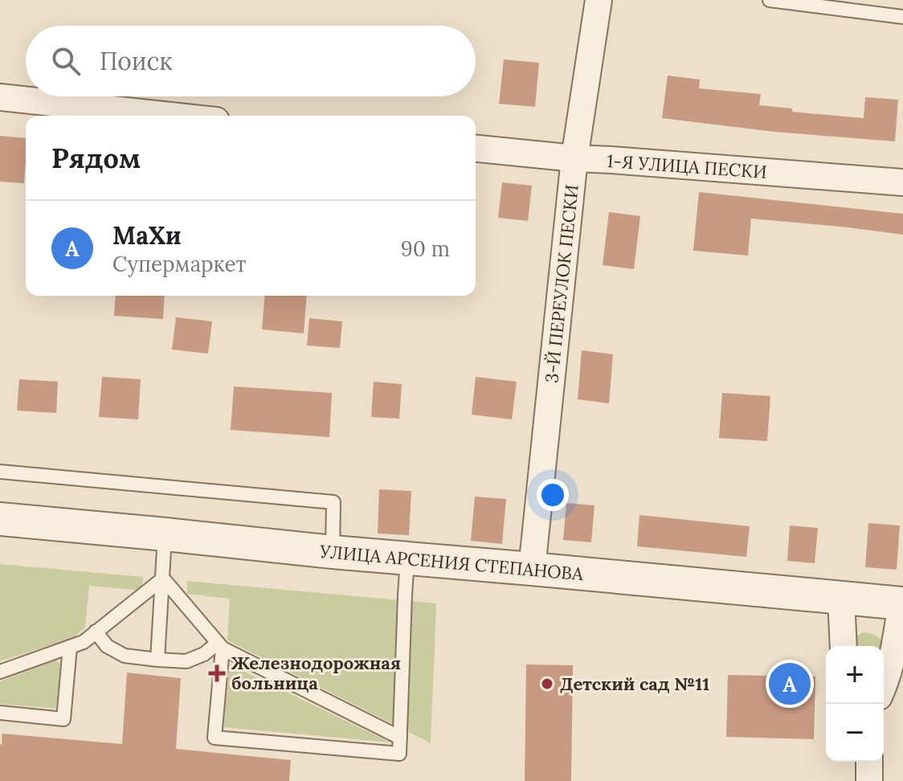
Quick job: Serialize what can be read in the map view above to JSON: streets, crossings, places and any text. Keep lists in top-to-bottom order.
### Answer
{
  "streets": {
    "street": ["1-Я УЛИЦА ПЕСКИ", "3-Й ПЕРЕУЛОК ПЕСКИ", "УЛИЦА АРСЕНИЯ СТЕПАНОВА"]
  },
  "crossings": [
    ["1-Я УЛИЦА ПЕСКИ", "3-Й ПЕРЕУЛОК ПЕСКИ"],
    ["3-Й ПЕРЕУЛОК ПЕСКИ", "УЛИЦА АРСЕНИЯ СТЕПАНОВА"]
  ],
  "places": {
    "health": ["Железнодорожная больница"],
    "other": ["Детский сад №11"]
  },
  "page": {
    "search": "Поиск",
    "heading": "Рядом",
    "list": [
      {
        "mark": "A",
        "name": "МаХи",
        "note": "Супермаркет",
        "value": "90 m"
      }
    ],
    "map_buttons": ["+", "−"],
    "pins": "A"
  }
}
